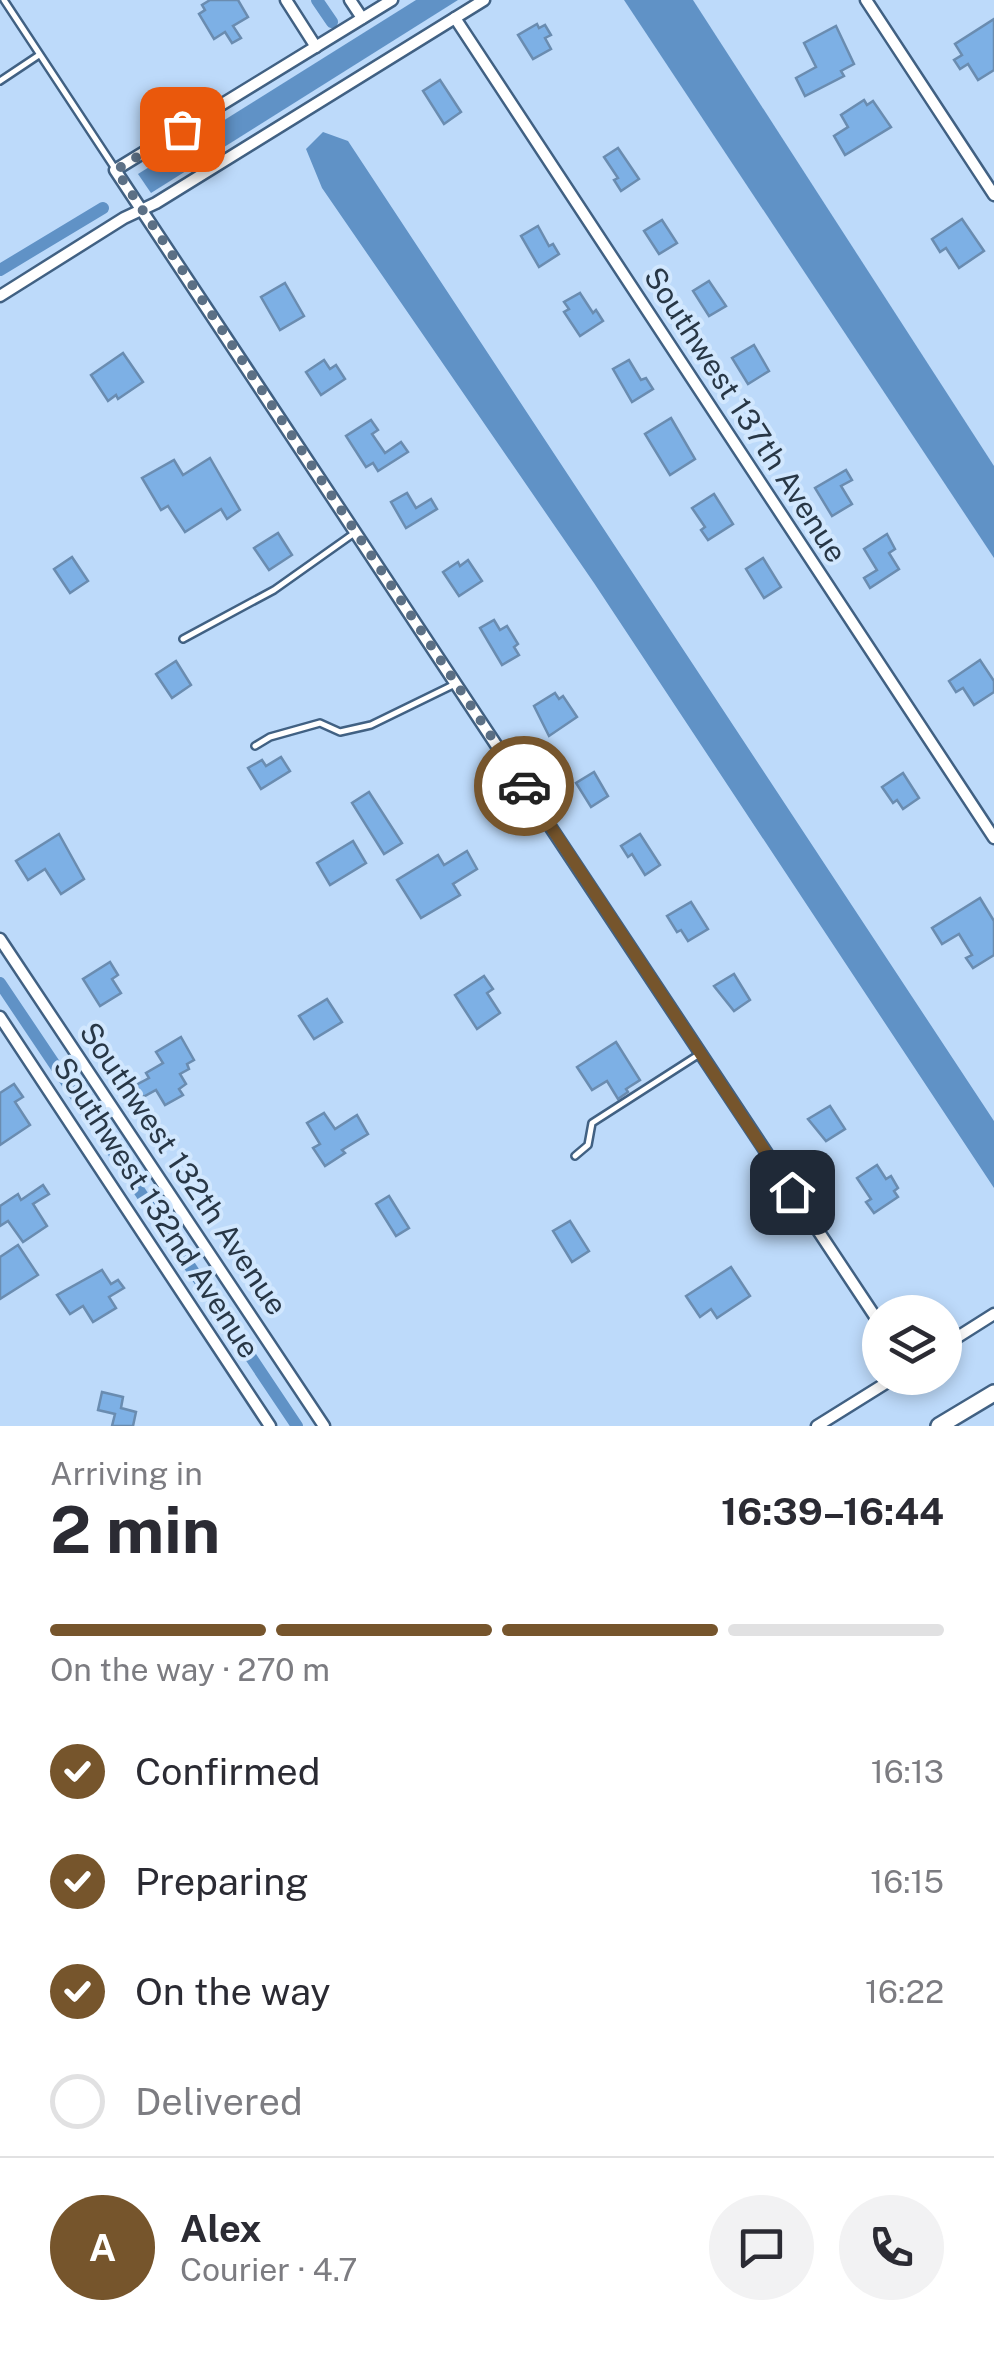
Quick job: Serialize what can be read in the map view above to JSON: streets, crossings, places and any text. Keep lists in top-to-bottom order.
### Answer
{
  "streets": {
    "street": ["Southwest 137th Avenue", "Southwest 132th Avenue", "Southwest 132nd Avenue"]
  },
  "page": {
    "heading": ["2 min", "Arriving in", "16:39–16:44"],
    "panel": ["Alex", "Courier · 4.7"],
    "bar": "On the way · 270 m",
    "list": [
      ["Confirmed", "16:13"],
      ["Preparing", "16:15"],
      ["On the way", "16:22"],
      "Delivered"
    ],
    "round": "A"
  }
}
